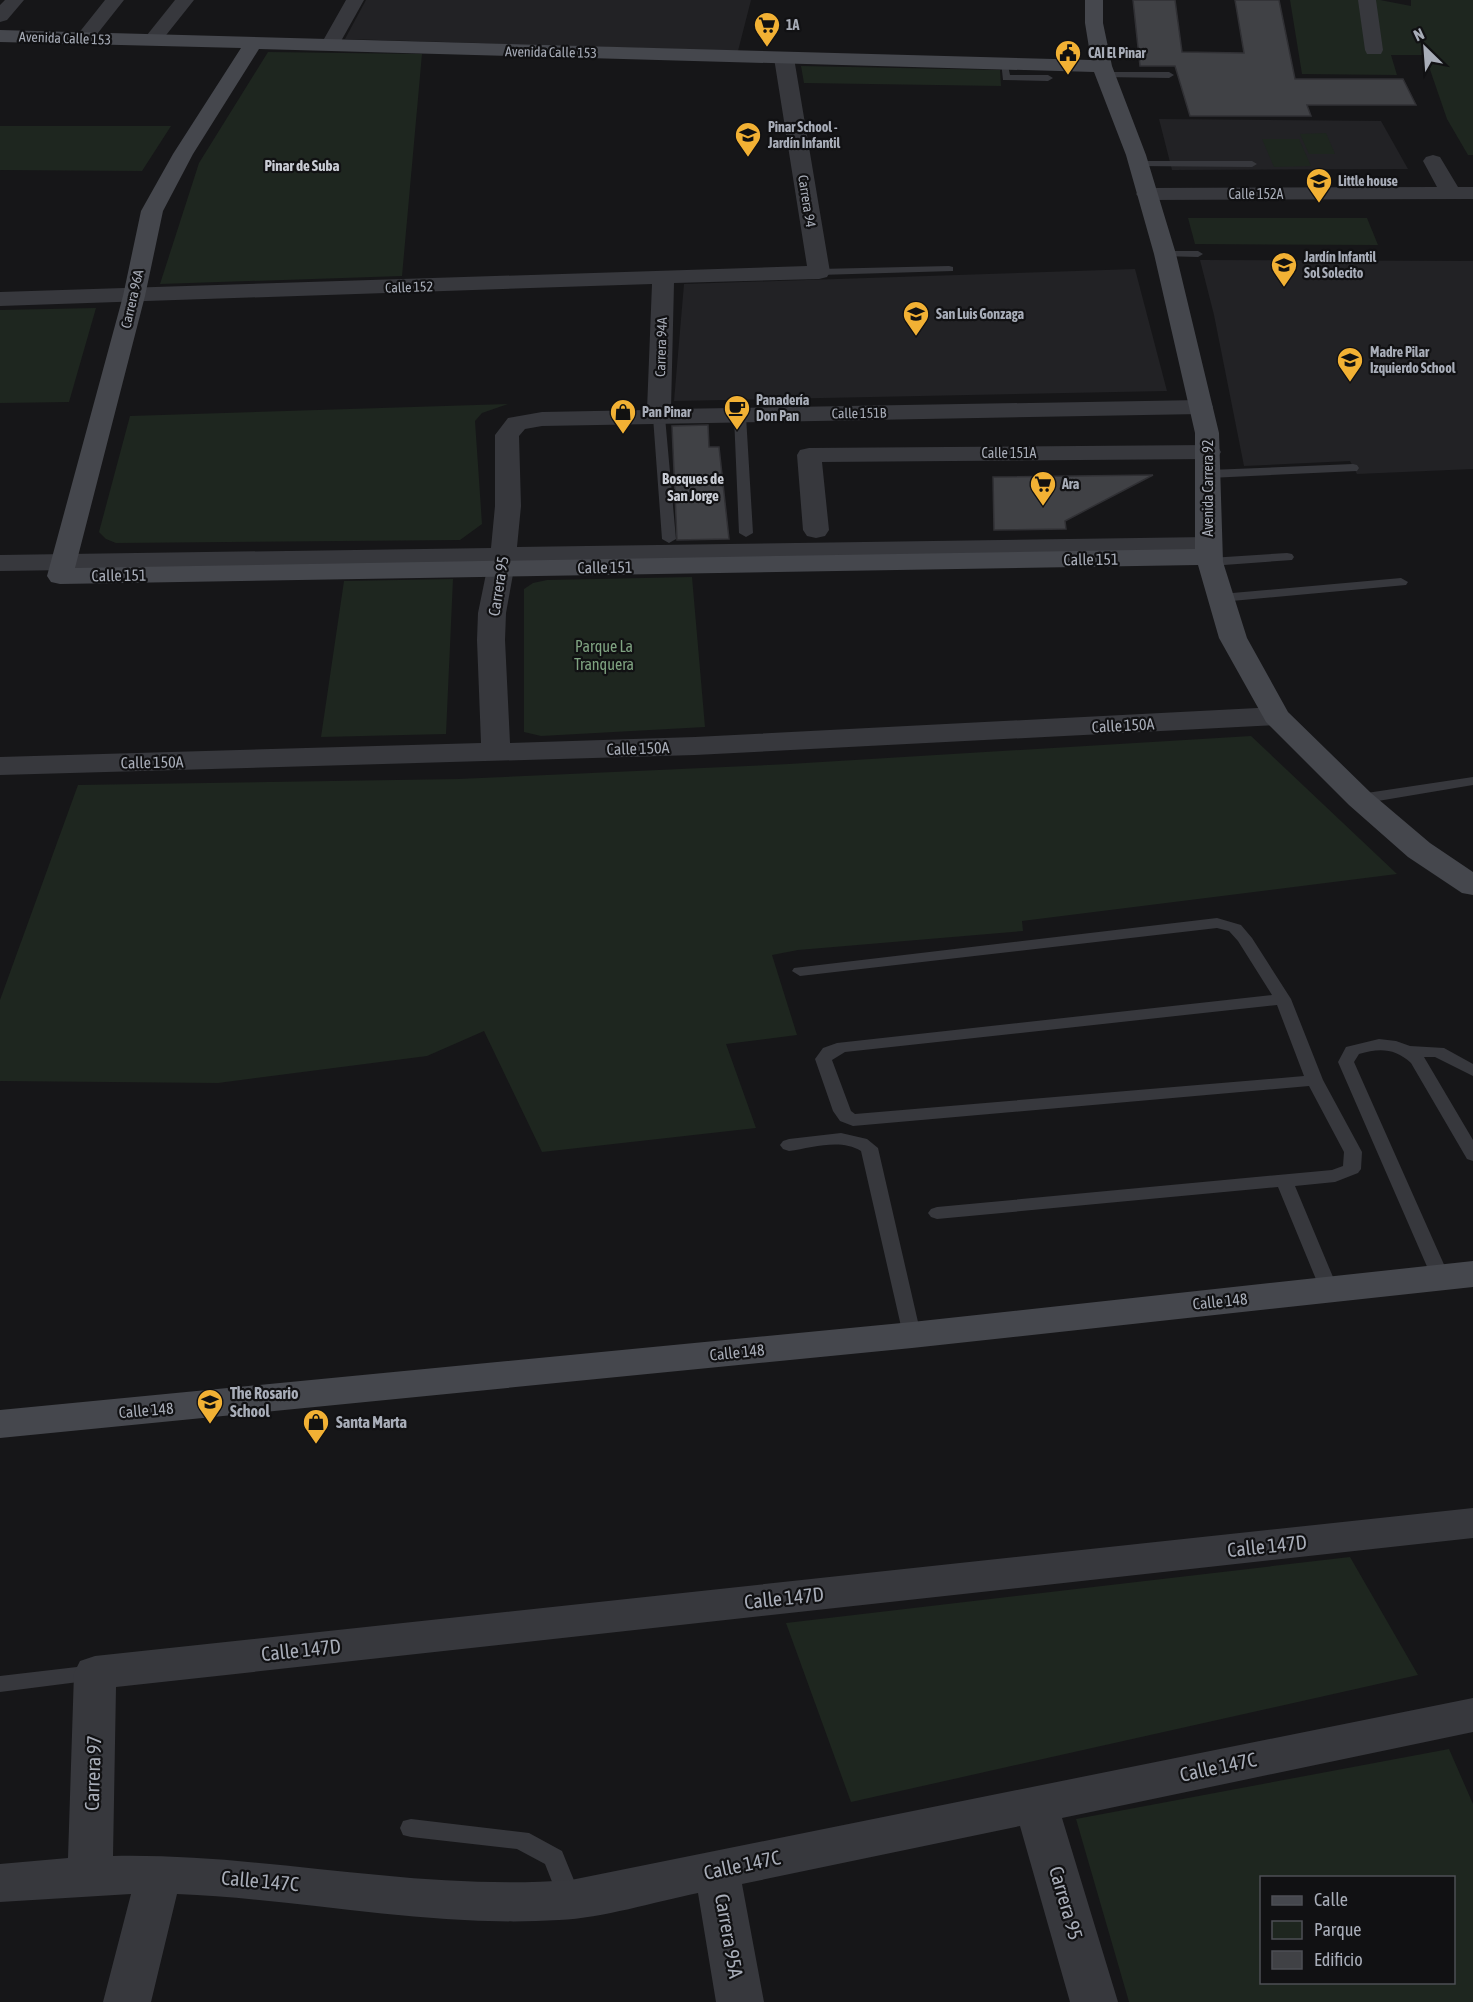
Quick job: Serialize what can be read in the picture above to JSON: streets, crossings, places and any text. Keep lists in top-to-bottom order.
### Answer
{
  "streets": {
    "main road": [
      "Avenida Calle 153",
      "Carrera 96A",
      "Avenida Carrera 92",
      "Calle 151",
      "Calle 148"
    ],
    "street": [
      "Calle 152A",
      "Carrera 94",
      "Calle 152",
      "Carrera 94A",
      "Calle 151B",
      "Calle 151A",
      "Carrera 95",
      "Calle 150A",
      "Calle 147D",
      "Calle 147C",
      "Carrera 97",
      "Carrera 95A"
    ]
  },
  "crossings": [
    ["Avenida Calle 153", "Carrera 94"],
    ["Avenida Calle 153", "Carrera 96A"],
    ["Avenida Calle 153", "Avenida Carrera 92"],
    ["Calle 152A", "Avenida Carrera 92"],
    ["Carrera 94", "Calle 152"],
    ["Calle 152", "Carrera 96A"],
    ["Calle 152", "Carrera 94A"],
    ["Carrera 96A", "Calle 151"],
    ["Carrera 94A", "Calle 151B"],
    ["Calle 151B", "Avenida Carrera 92"],
    ["Calle 151B", "Carrera 95"],
    ["Calle 151A", "Avenida Carrera 92"],
    ["Avenida Carrera 92", "Calle 151"],
    ["Avenida Carrera 92", "Calle 150A"],
    ["Calle 151", "Carrera 95"],
    ["Carrera 95", "Calle 150A"],
    ["Carrera 95", "Calle 147C"],
    ["Calle 147D", "Carrera 97"],
    ["Calle 147C", "Carrera 97"],
    ["Calle 147C", "Carrera 95A"]
  ],
  "districts": ["Pinar de Suba", "Bosques de San Jorge"],
  "parks": ["Parque La Tranquera"],
  "places": {
    "supermarket": ["1A", "Ara"],
    "public building": ["CAI El Pinar"],
    "school or university": [
      "Pinar School - Jardín Infantil",
      "Little house",
      "Jardín Infantil Sol Solecito",
      "San Luis Gonzaga",
      "Madre Pilar Izquierdo School",
      "The Rosario School"
    ],
    "cafe": ["Panadería Don Pan"],
    "shop": ["Pan Pinar", "Santa Marta"]
  },
  "legend": ["Calle", "Parque", "Edificio"],
  "north": "top left"
}
